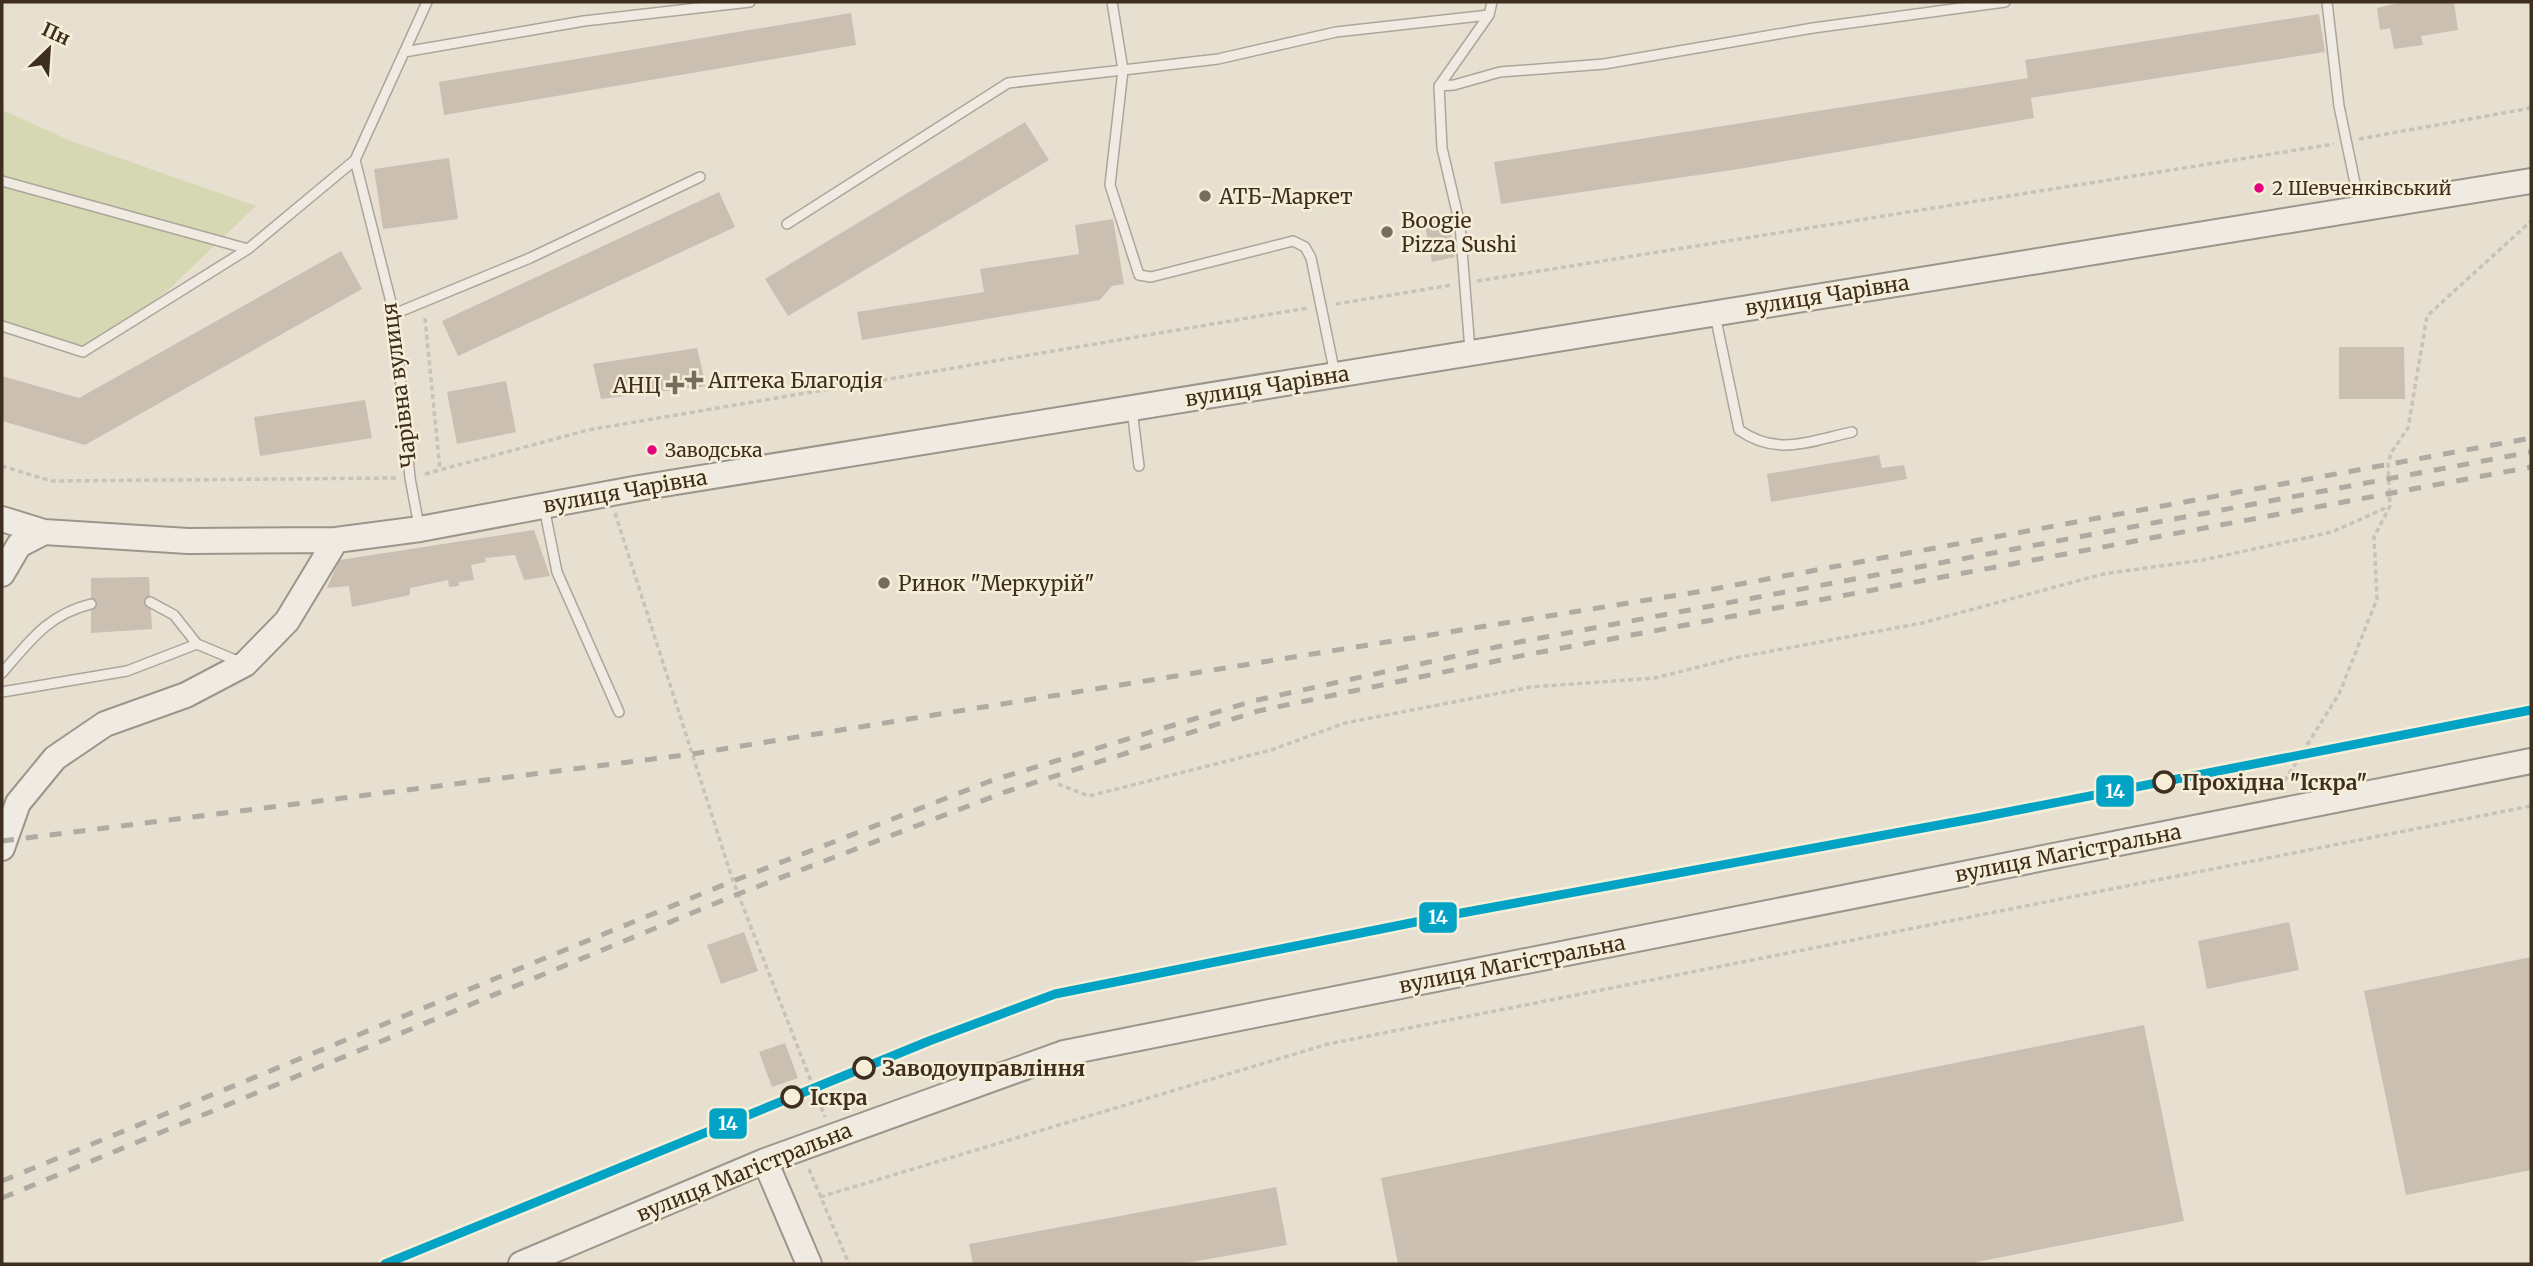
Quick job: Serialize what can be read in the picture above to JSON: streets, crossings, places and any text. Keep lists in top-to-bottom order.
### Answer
{
  "streets": {
    "street": ["вулиця Чарівна", "вулиця Магістральна"],
    "lane": ["Чарівна вулиця"]
  },
  "crossings": [
    ["вулиця Чарівна", "Чарівна вулиця"]
  ],
  "places": {
    "other": [
      "2 Шевченківський",
      "АТБ-Маркет",
      "Boogie Pizza Sushi",
      "Заводська",
      "Ринок \"Меркурій\"",
      "Прохідна \"Іскра\"",
      "Заводоуправління",
      "Іскра"
    ],
    "health": ["Аптека Благодія", "АНЦ"]
  },
  "lines": ["transit line 14"],
  "north": "top right"
}
